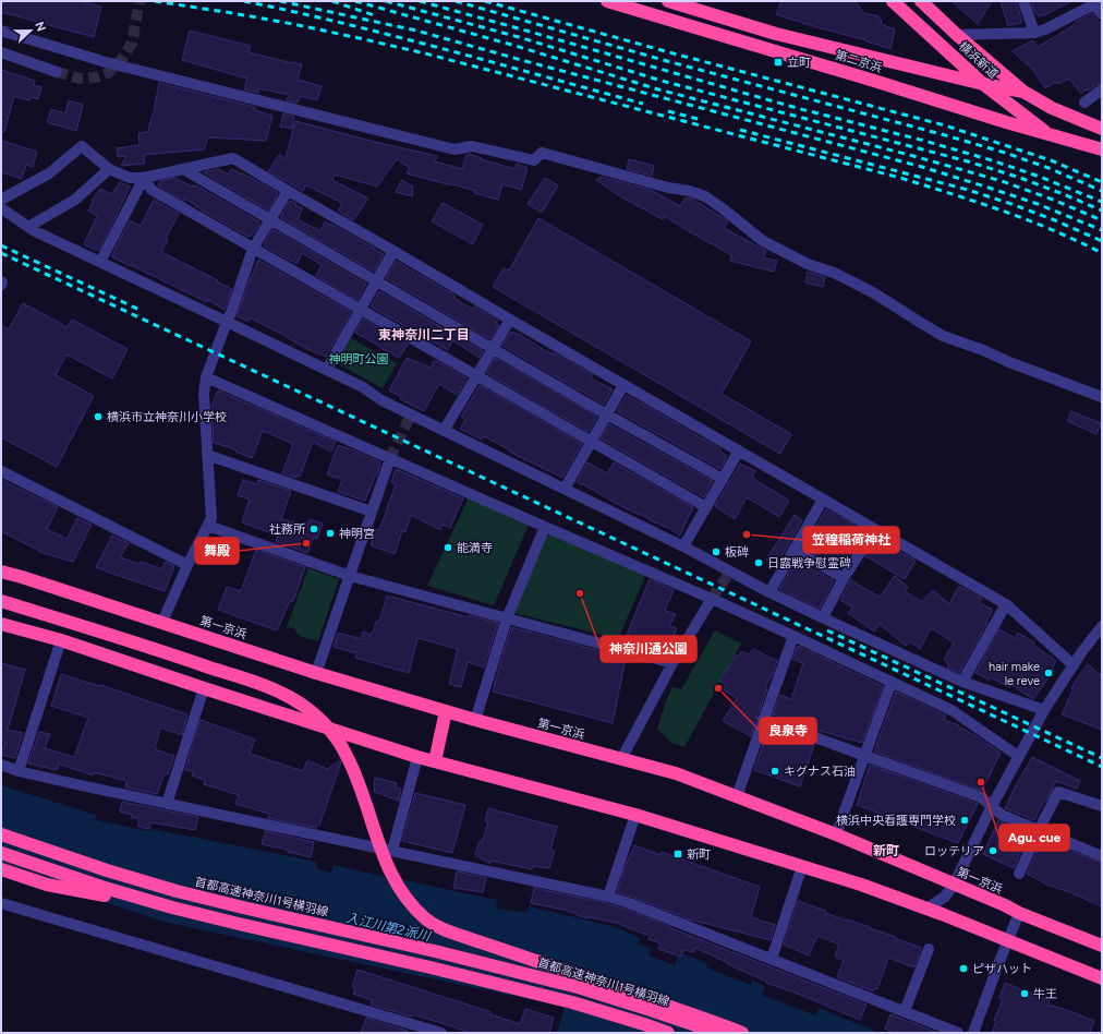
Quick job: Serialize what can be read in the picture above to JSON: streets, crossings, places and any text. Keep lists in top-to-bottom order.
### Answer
{
  "streets": {
    "highway": [
      "横浜新道",
      "第二京浜",
      "第一京浜",
      "首都高速神奈川1号横羽線"
    ]
  },
  "crossings": [
    ["横浜新道", "第二京浜"]
  ],
  "districts": ["東神奈川二丁目", "新町"],
  "water": ["入江川第2派川"],
  "parks": ["神明町公園"],
  "places": {
    "transit": ["立町", "新町"],
    "other": [
      "横浜市立神奈川小学校",
      "社務所",
      "神明宮",
      "笠䅣稲荷神社",
      "舞殿",
      "能満寺",
      "板碑",
      "日露戦争慰霊碑",
      "神奈川通公園",
      "hair make le reve",
      "良泉寺",
      "キグナス石油",
      "Agu. cue",
      "横浜中央看護専門学校",
      "ロッテリア",
      "ピザハット",
      "牛王"
    ]
  },
  "north": "right"
}
